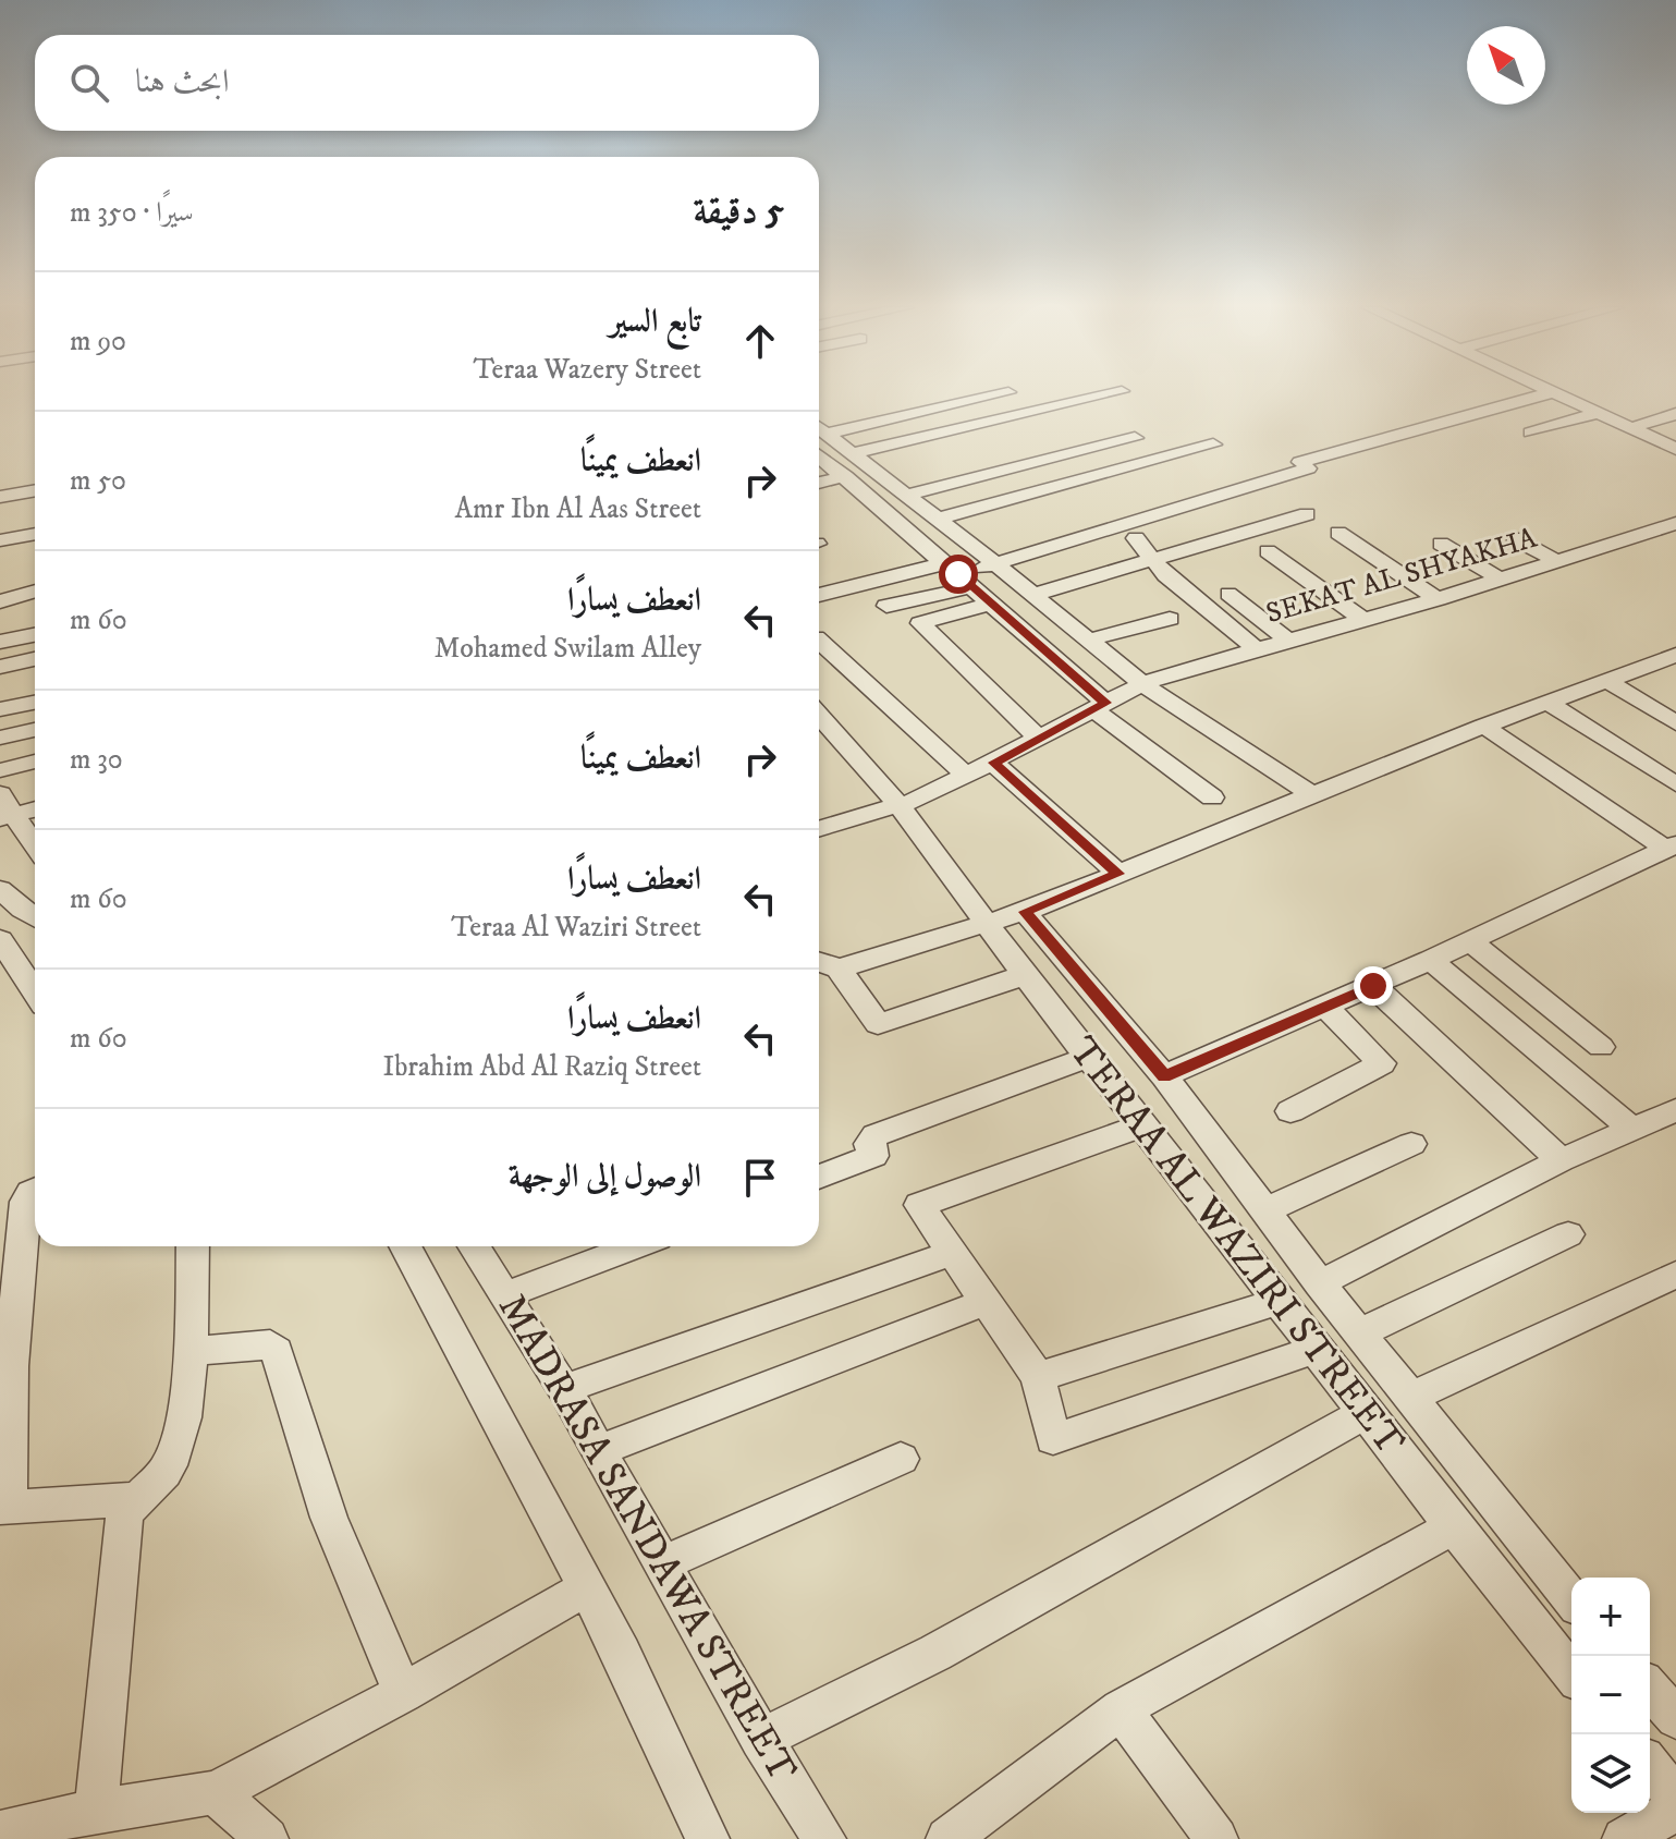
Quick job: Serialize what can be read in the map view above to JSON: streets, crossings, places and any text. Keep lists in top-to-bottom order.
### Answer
{
  "streets": {
    "street": ["SEKAT AL SHYAKHA", "TERAA AL WAZIRI STREET", "MADRASA SANDAWA STREET"]
  },
  "crossings": [
    ["SEKAT AL SHYAKHA", "TERAA AL WAZIRI STREET"]
  ],
  "north": "top left",
  "page": {
    "search": "ابحث هنا",
    "heading": ["5 دقيقة", "سيرًا · 350 m"],
    "list": [
      ["تابع السير", "Teraa Wazery Street", "90 m"],
      ["انعطف يمينًا", "Amr Ibn Al Aas Street", "50 m"],
      ["انعطف يسارًا", "Mohamed Swilam Alley", "60 m"],
      ["انعطف يمينًا", "30 m"],
      ["انعطف يسارًا", "Teraa Al Waziri Street", "60 m"],
      ["انعطف يسارًا", "Ibrahim Abd Al Raziq Street", "60 m"],
      "الوصول إلى الوجهة"
    ],
    "map_buttons": ["+", "−"]
  }
}
